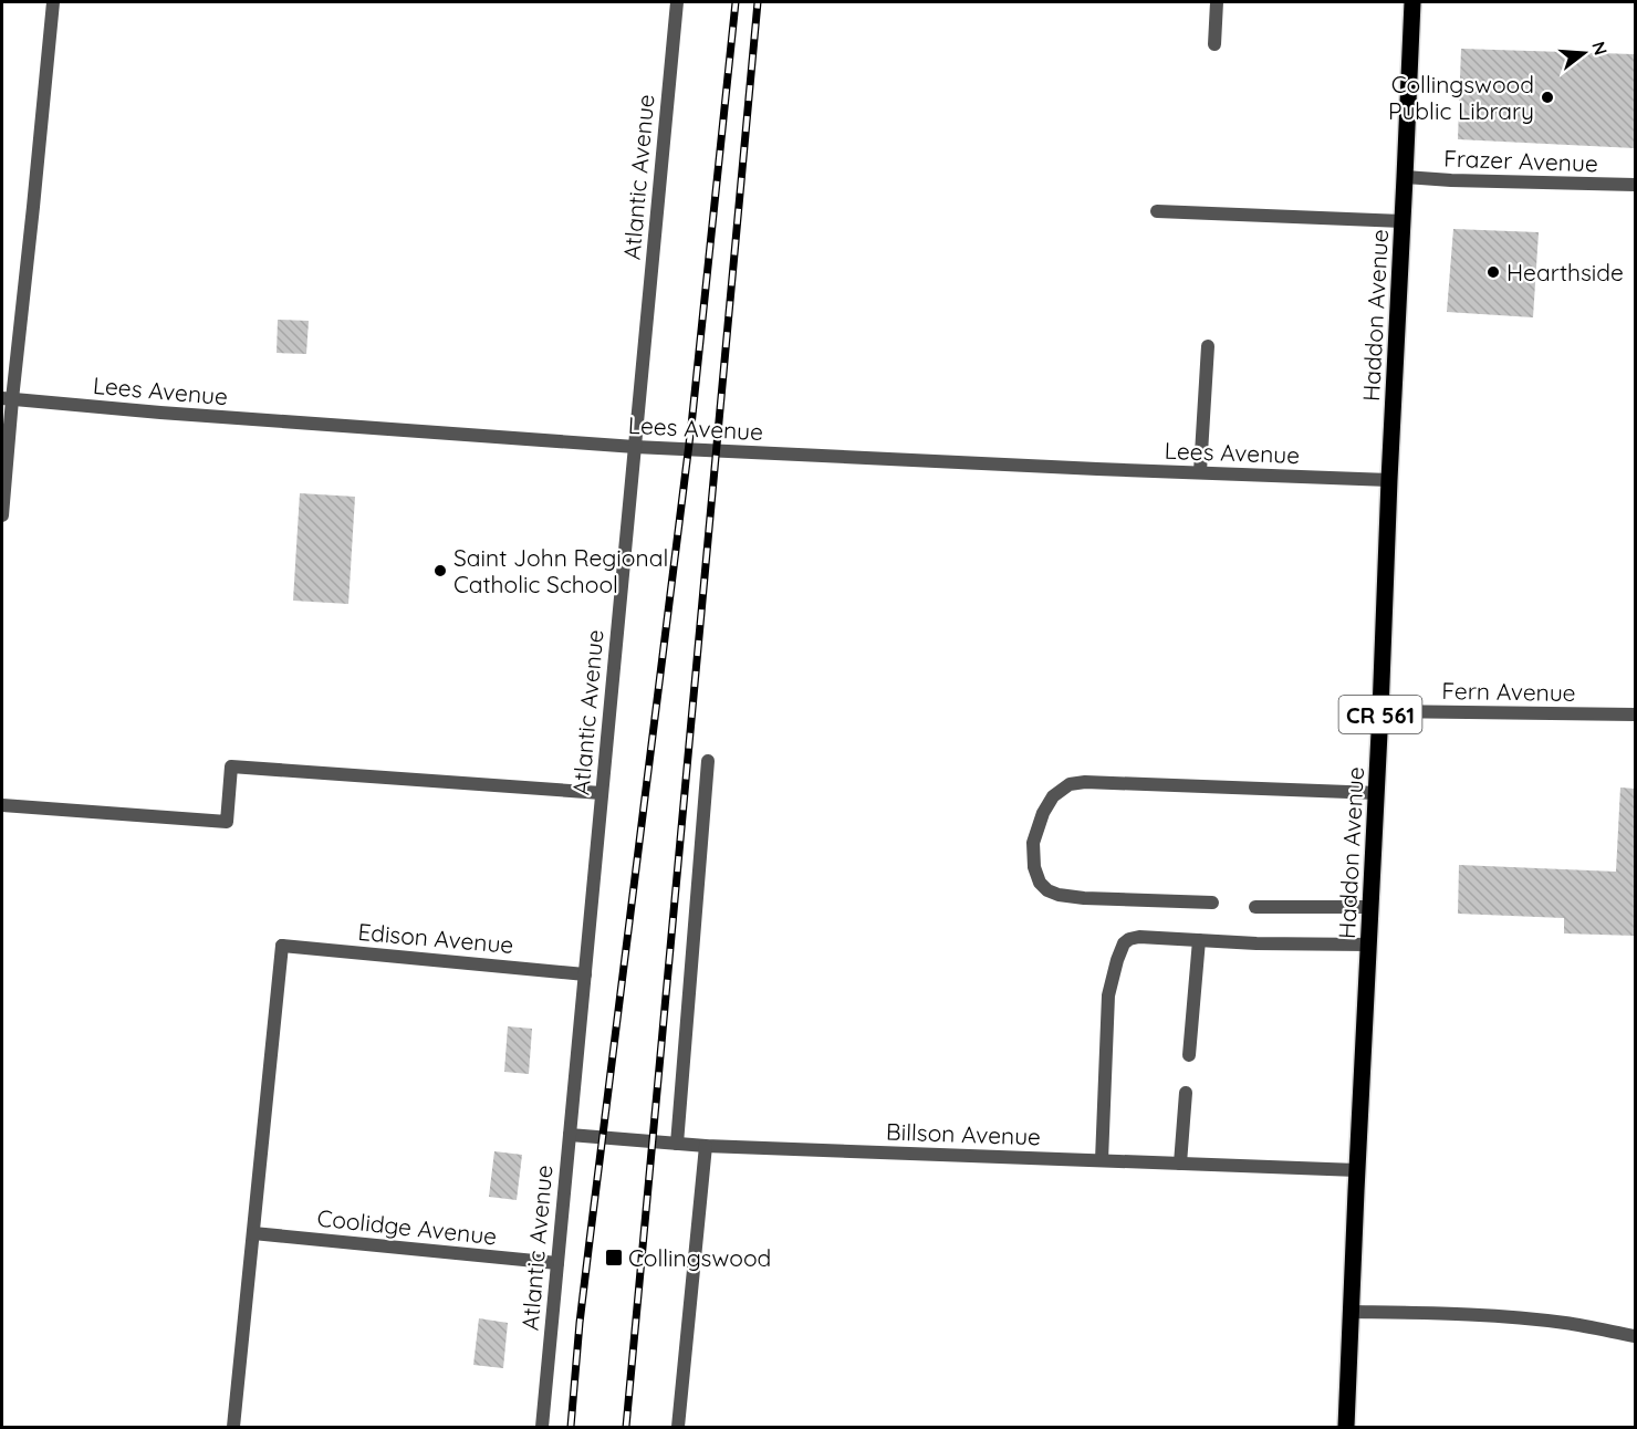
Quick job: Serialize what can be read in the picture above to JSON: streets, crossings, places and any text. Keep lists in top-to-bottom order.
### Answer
{
  "streets": {
    "main road": ["Haddon Avenue", "CR 561"],
    "street": [
      "Frazer Avenue",
      "Atlantic Avenue",
      "Lees Avenue",
      "Fern Avenue",
      "Edison Avenue",
      "Billson Avenue",
      "Coolidge Avenue"
    ]
  },
  "crossings": [
    ["Frazer Avenue", "Haddon Avenue"],
    ["Atlantic Avenue", "Lees Avenue"],
    ["Atlantic Avenue", "Edison Avenue"],
    ["Atlantic Avenue", "Billson Avenue"],
    ["Atlantic Avenue", "Coolidge Avenue"],
    ["Haddon Avenue", "Lees Avenue"],
    ["Haddon Avenue", "Fern Avenue"],
    ["Haddon Avenue", "Billson Avenue"],
    ["Edison Avenue", "Coolidge Avenue"]
  ],
  "places": {
    "other": ["Collingswood Public Library", "Hearthside", "Saint John Regional Catholic School"],
    "transit": ["Collingswood"]
  },
  "north": "right"
}
